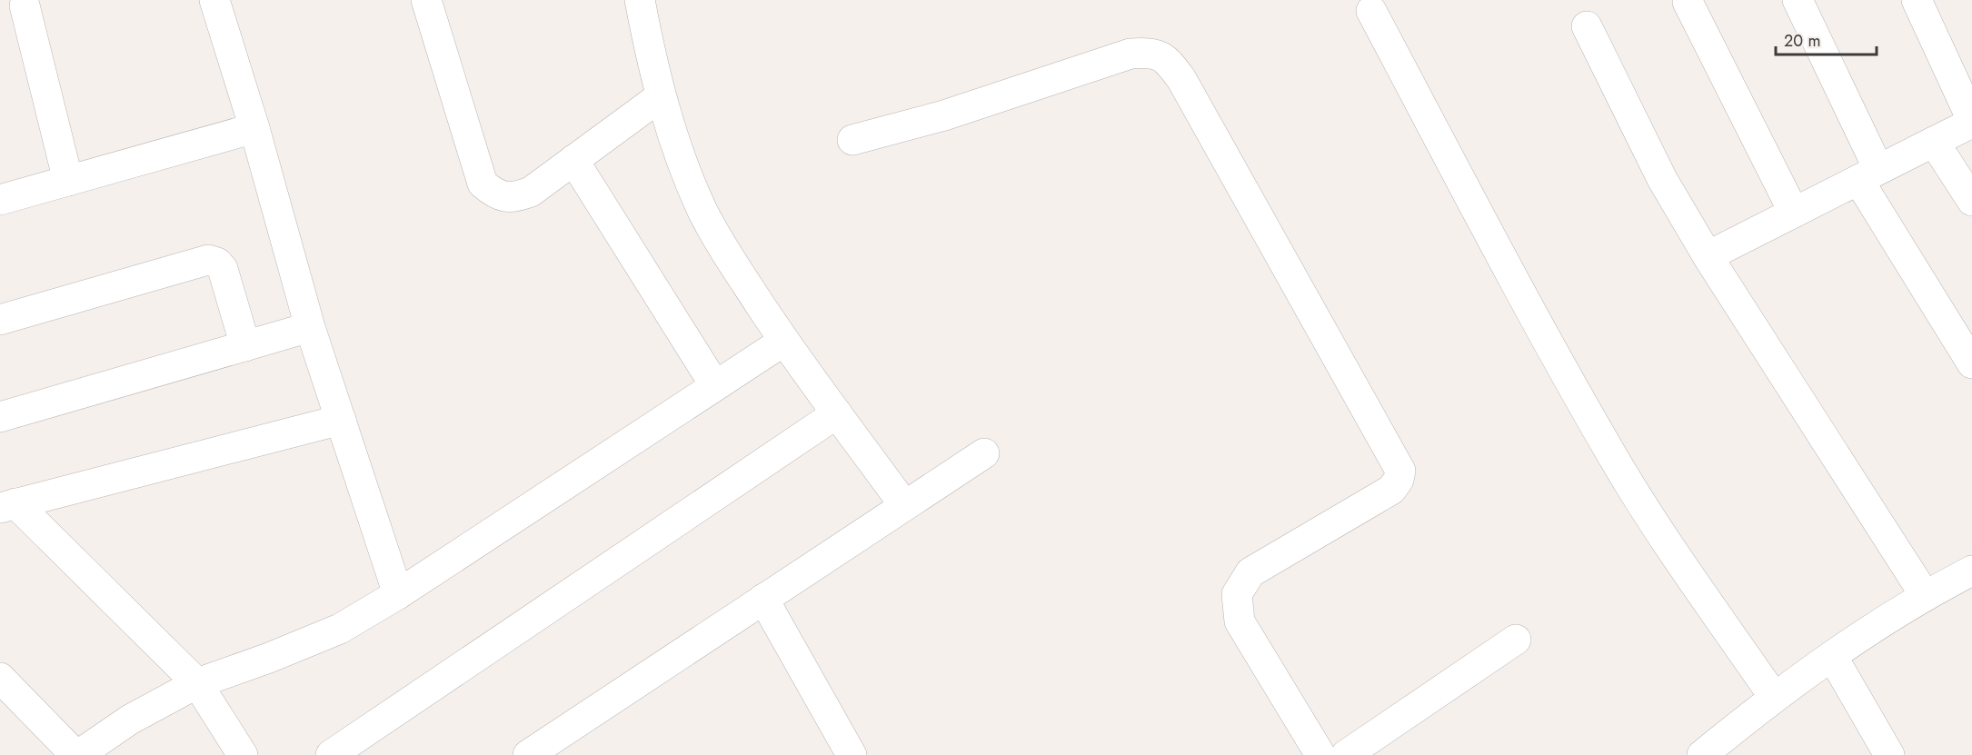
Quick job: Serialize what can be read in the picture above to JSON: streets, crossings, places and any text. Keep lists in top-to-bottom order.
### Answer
{
  "scale_bar": "20 m"
}
